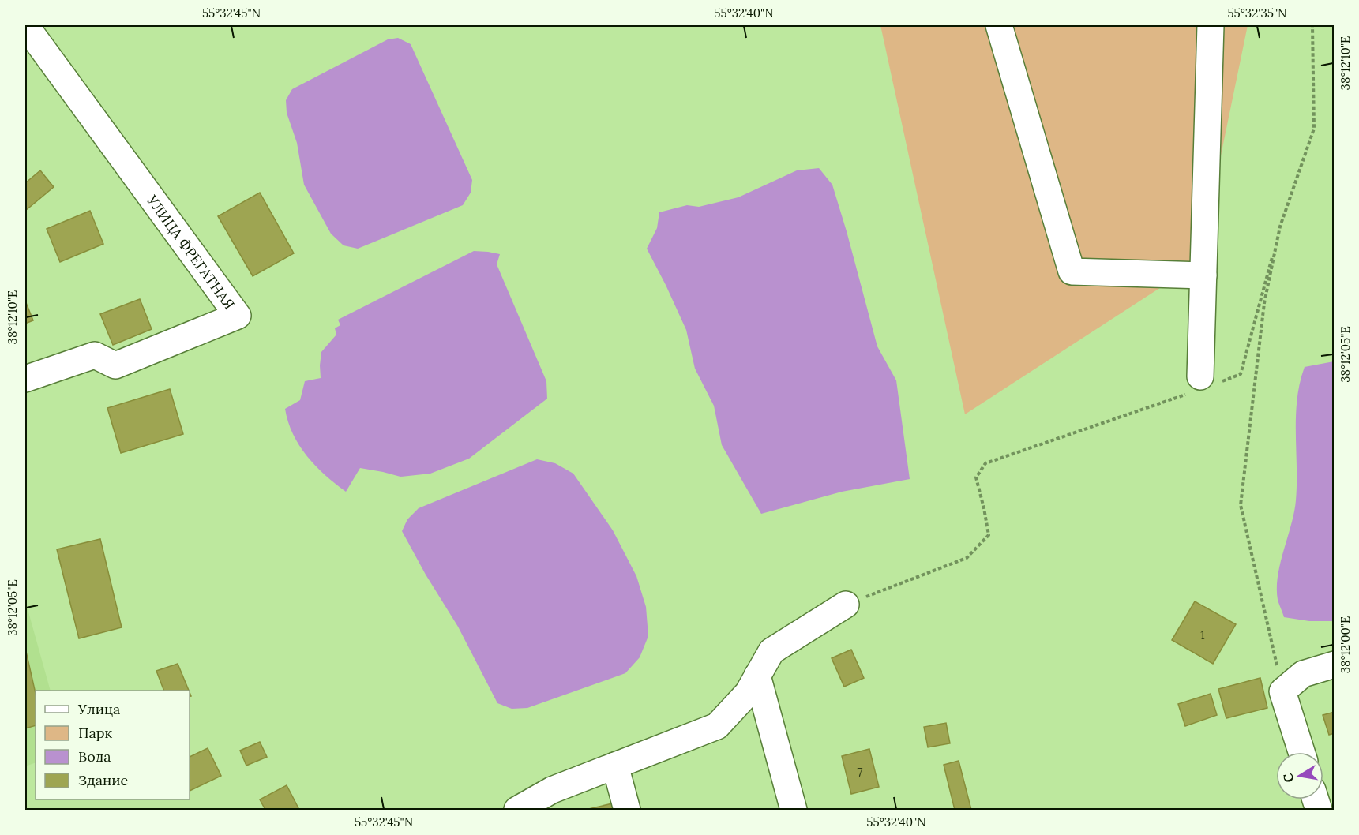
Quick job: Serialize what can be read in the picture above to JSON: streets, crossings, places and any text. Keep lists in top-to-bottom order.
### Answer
{
  "streets": {
    "street": ["УЛИЦА ФРЕГАТНАЯ"]
  },
  "house_numbers": ["1", "7"],
  "legend": [
    "Улица",
    "Парк",
    "Вода",
    "Здание"
  ],
  "north": "left",
  "coordinates": [
    "55°32'45\"N",
    "55°32'40\"N",
    "55°32'35\"N",
    "38°12'10\"E",
    "38°12'05\"E",
    "38°12'00\"E"
  ]
}
